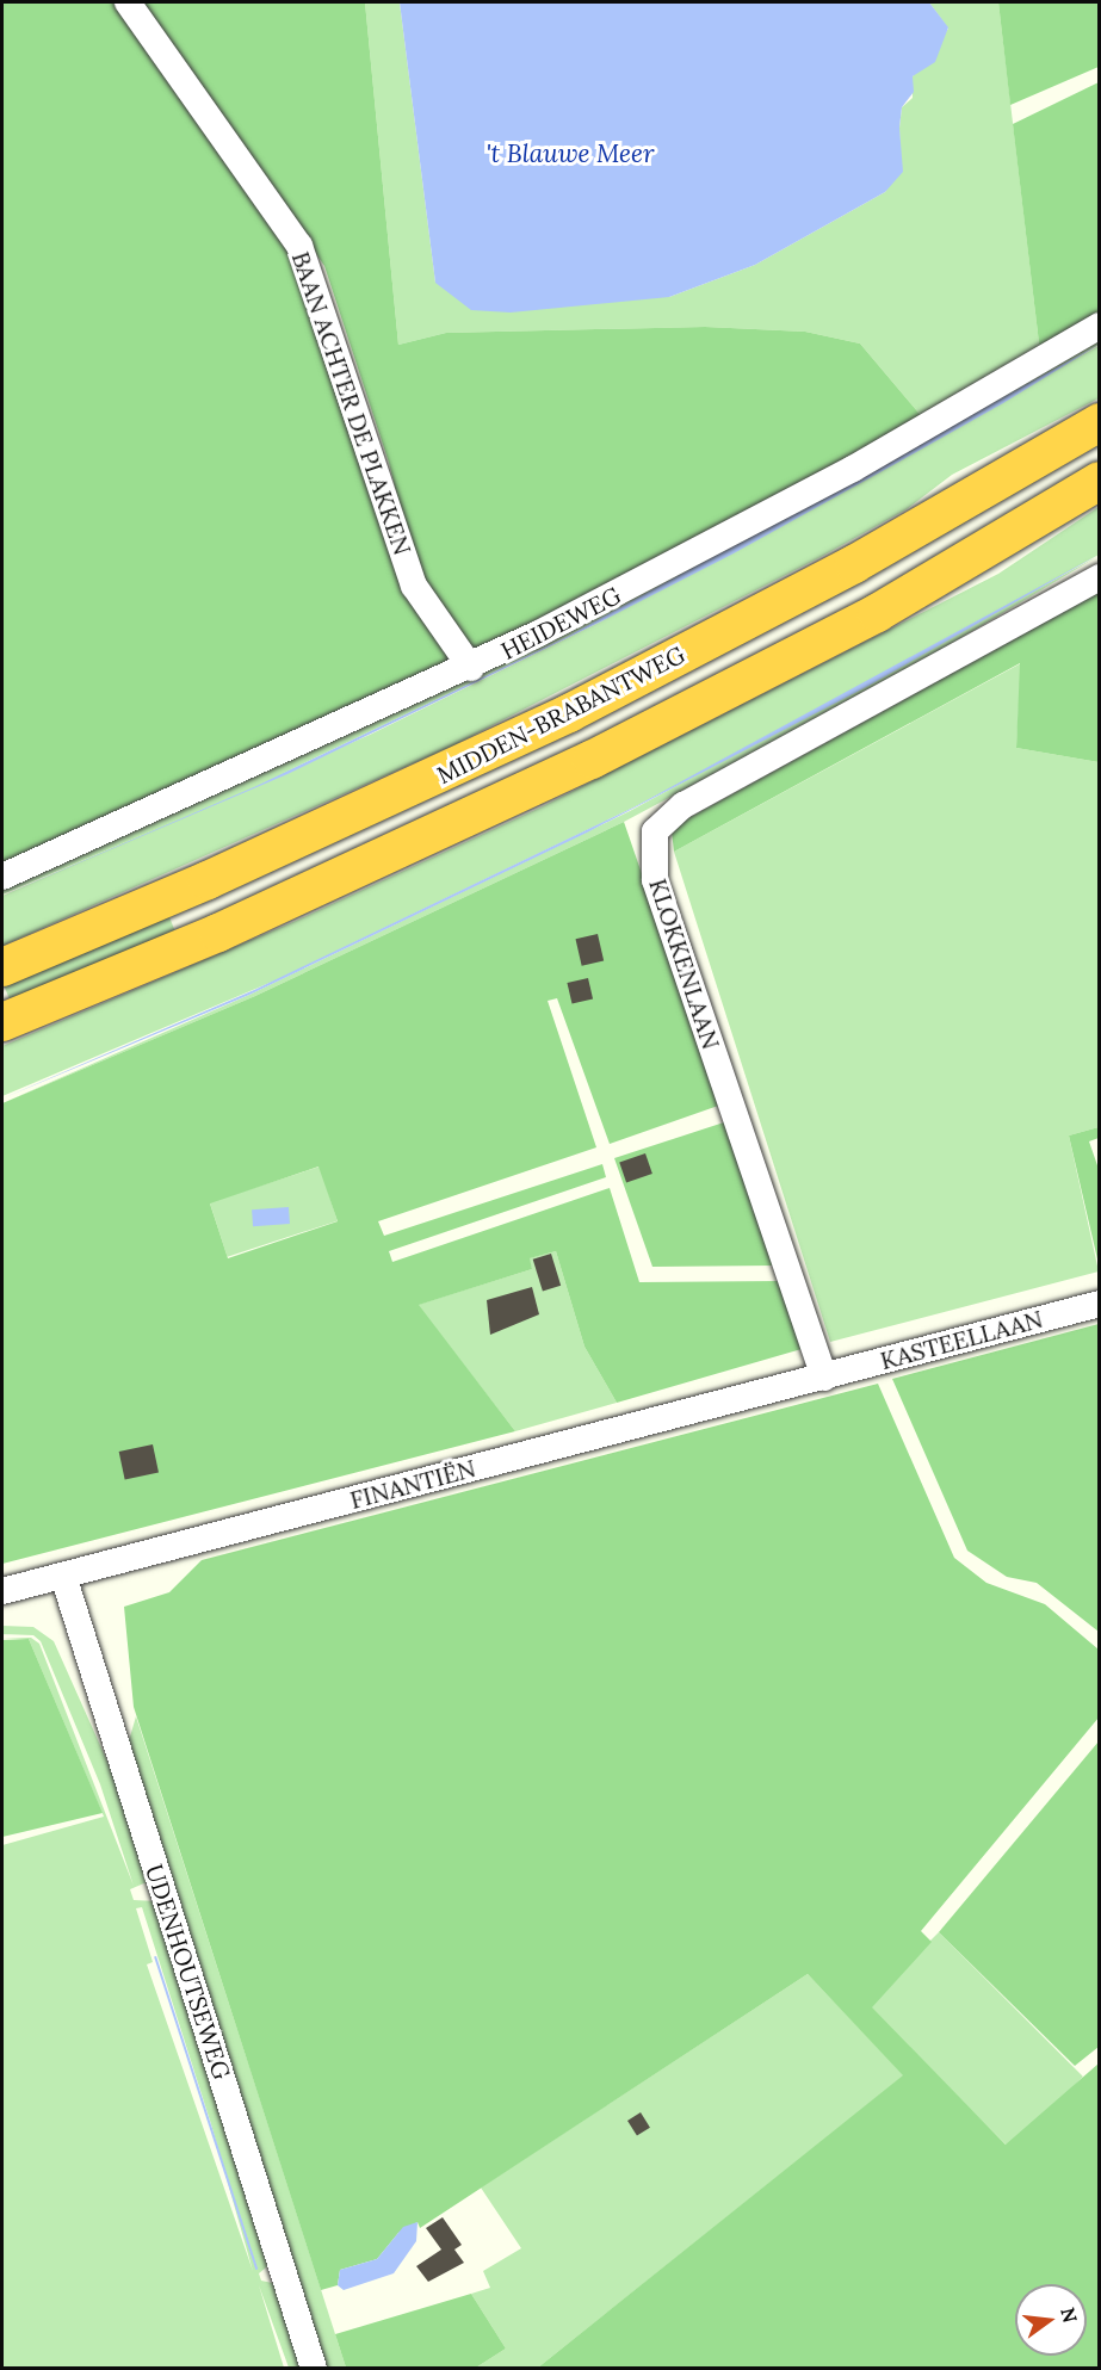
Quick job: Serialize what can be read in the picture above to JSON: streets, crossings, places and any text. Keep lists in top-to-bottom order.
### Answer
{
  "streets": {
    "highway": ["MIDDEN-BRABANTWEG"],
    "street": [
      "BAAN ACHTER DE PLAKKEN",
      "HEIDEWEG",
      "KLOKKENLAAN",
      "KASTEELLAAN",
      "FINANTIËN",
      "UDENHOUTSEWEG"
    ]
  },
  "crossings": [
    ["BAAN ACHTER DE PLAKKEN", "HEIDEWEG"],
    ["KLOKKENLAAN", "KASTEELLAAN"],
    ["KLOKKENLAAN", "FINANTIËN"],
    ["KASTEELLAAN", "FINANTIËN"],
    ["FINANTIËN", "UDENHOUTSEWEG"]
  ],
  "water": ["'t Blauwe Meer"],
  "north": "right"
}
